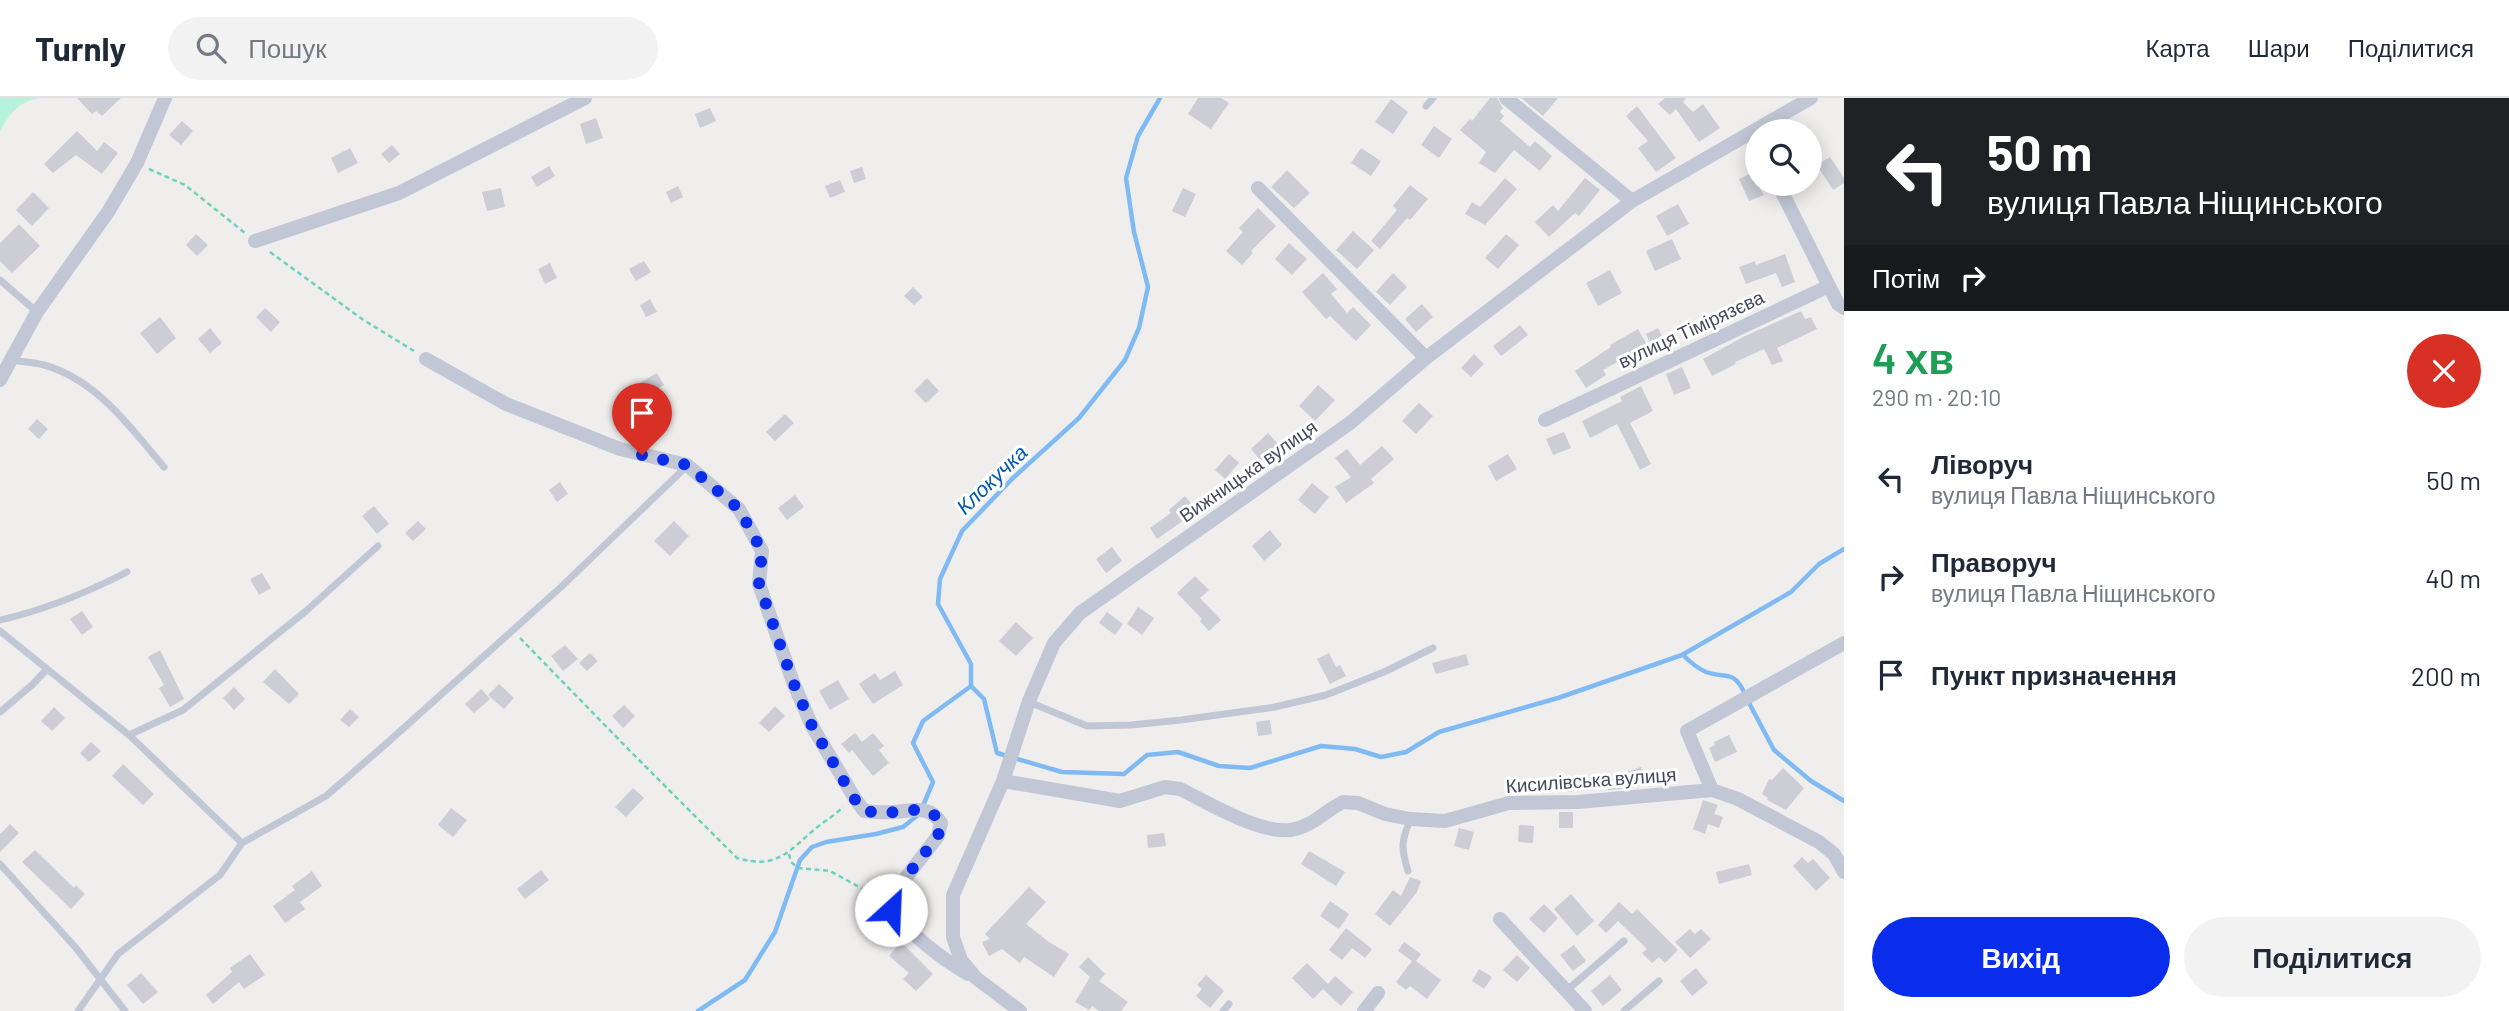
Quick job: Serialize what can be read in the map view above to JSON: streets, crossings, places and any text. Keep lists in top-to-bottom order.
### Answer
{
  "streets": {
    "street": ["вулиця Тімірязєва", "Вижницька вулиця", "Кисилівська вулиця"]
  },
  "crossings": [
    ["Вижницька вулиця", "Кисилівська вулиця"]
  ],
  "water": ["Клокучка"],
  "page": {
    "header": "Turnly",
    "search": "Пошук",
    "nav": ["Карта", "Шари", "Поділитися"],
    "turn": ["50 m", "вулиця Павла Ніщинського"],
    "then": "Потім",
    "heading": ["4 хв", "290 m · 20:10"],
    "list": [
      {
        "name": "Ліворуч",
        "note": "вулиця Павла Ніщинського",
        "value": "50 m"
      },
      {
        "name": "Праворуч",
        "note": "вулиця Павла Ніщинського",
        "value": "40 m"
      },
      {
        "name": "Пункт призначення",
        "value": "200 m"
      }
    ],
    "buttons": ["Вихід", "Поділитися"]
  }
}
